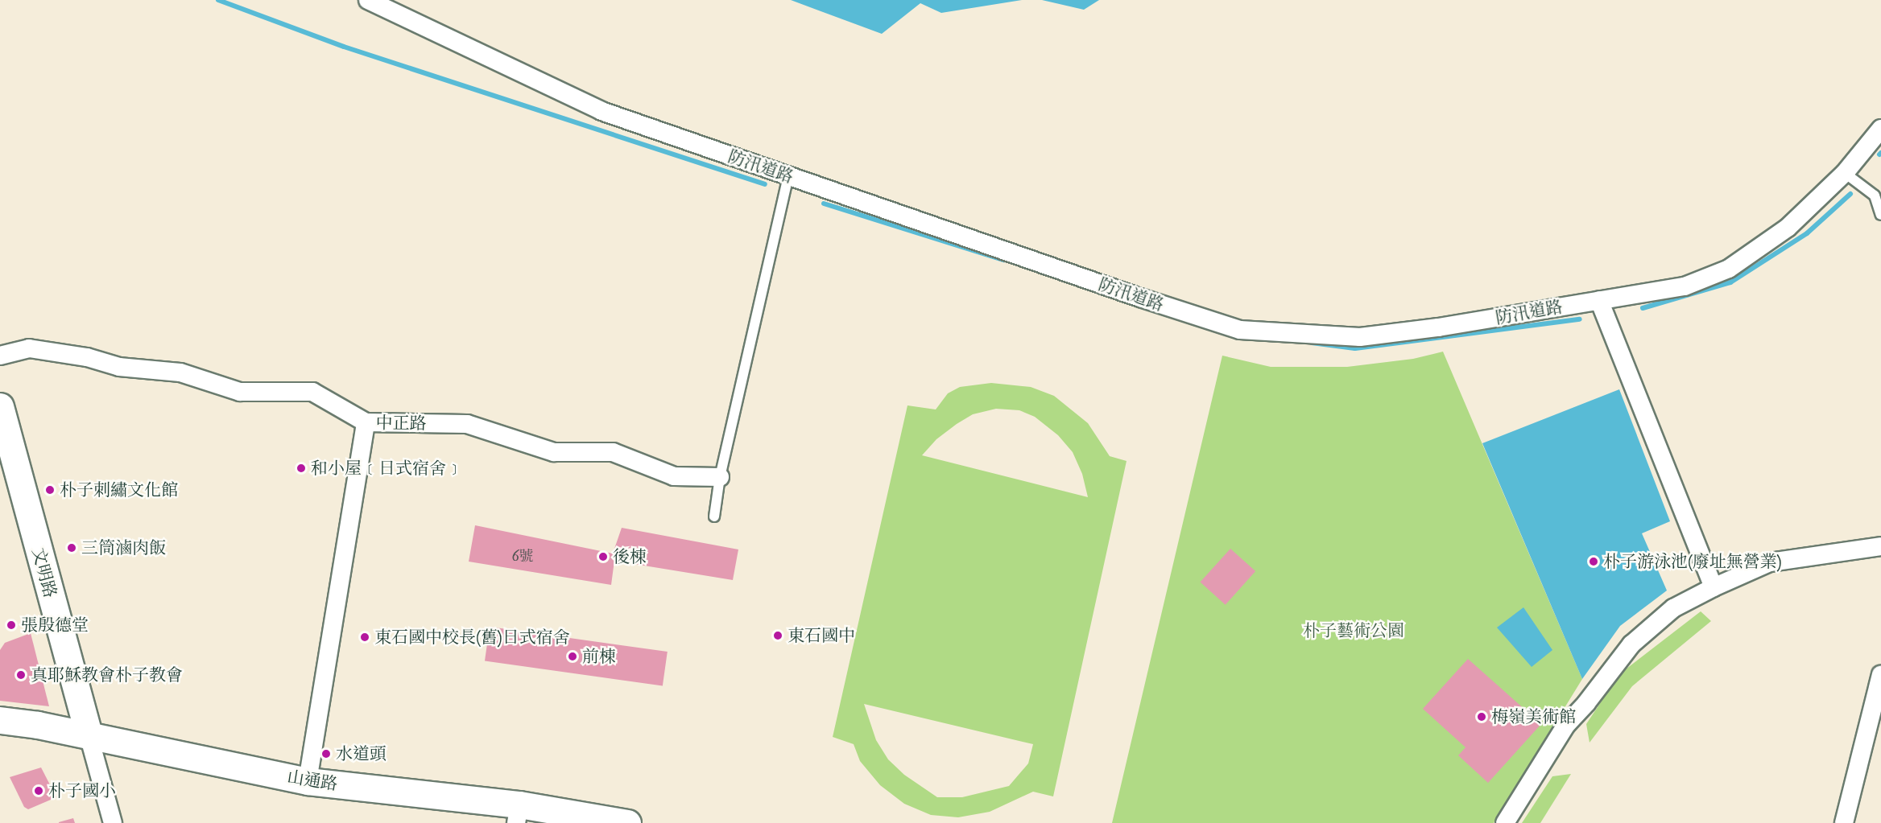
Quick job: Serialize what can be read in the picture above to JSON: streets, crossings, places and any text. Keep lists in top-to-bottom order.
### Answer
{
  "streets": {
    "main road": ["文明路", "山通路"],
    "street": ["防汛道路", "中正路"]
  },
  "crossings": [
    ["文明路", "山通路"]
  ],
  "parks": ["朴子藝術公園"],
  "places": [
    "和小屋﹝日式宿舍﹞",
    "朴子刺繡文化館",
    "三筒滷肉飯",
    "後棟",
    "朴子游泳池(廢址無營業)",
    "張殷德堂",
    "東石國中",
    "東石國中校長(舊)日式宿舍",
    "前棟",
    "真耶穌教會朴子教會",
    "梅嶺美術館",
    "水道頭",
    "朴子國小"
  ],
  "house_numbers": ["6號"]
}
